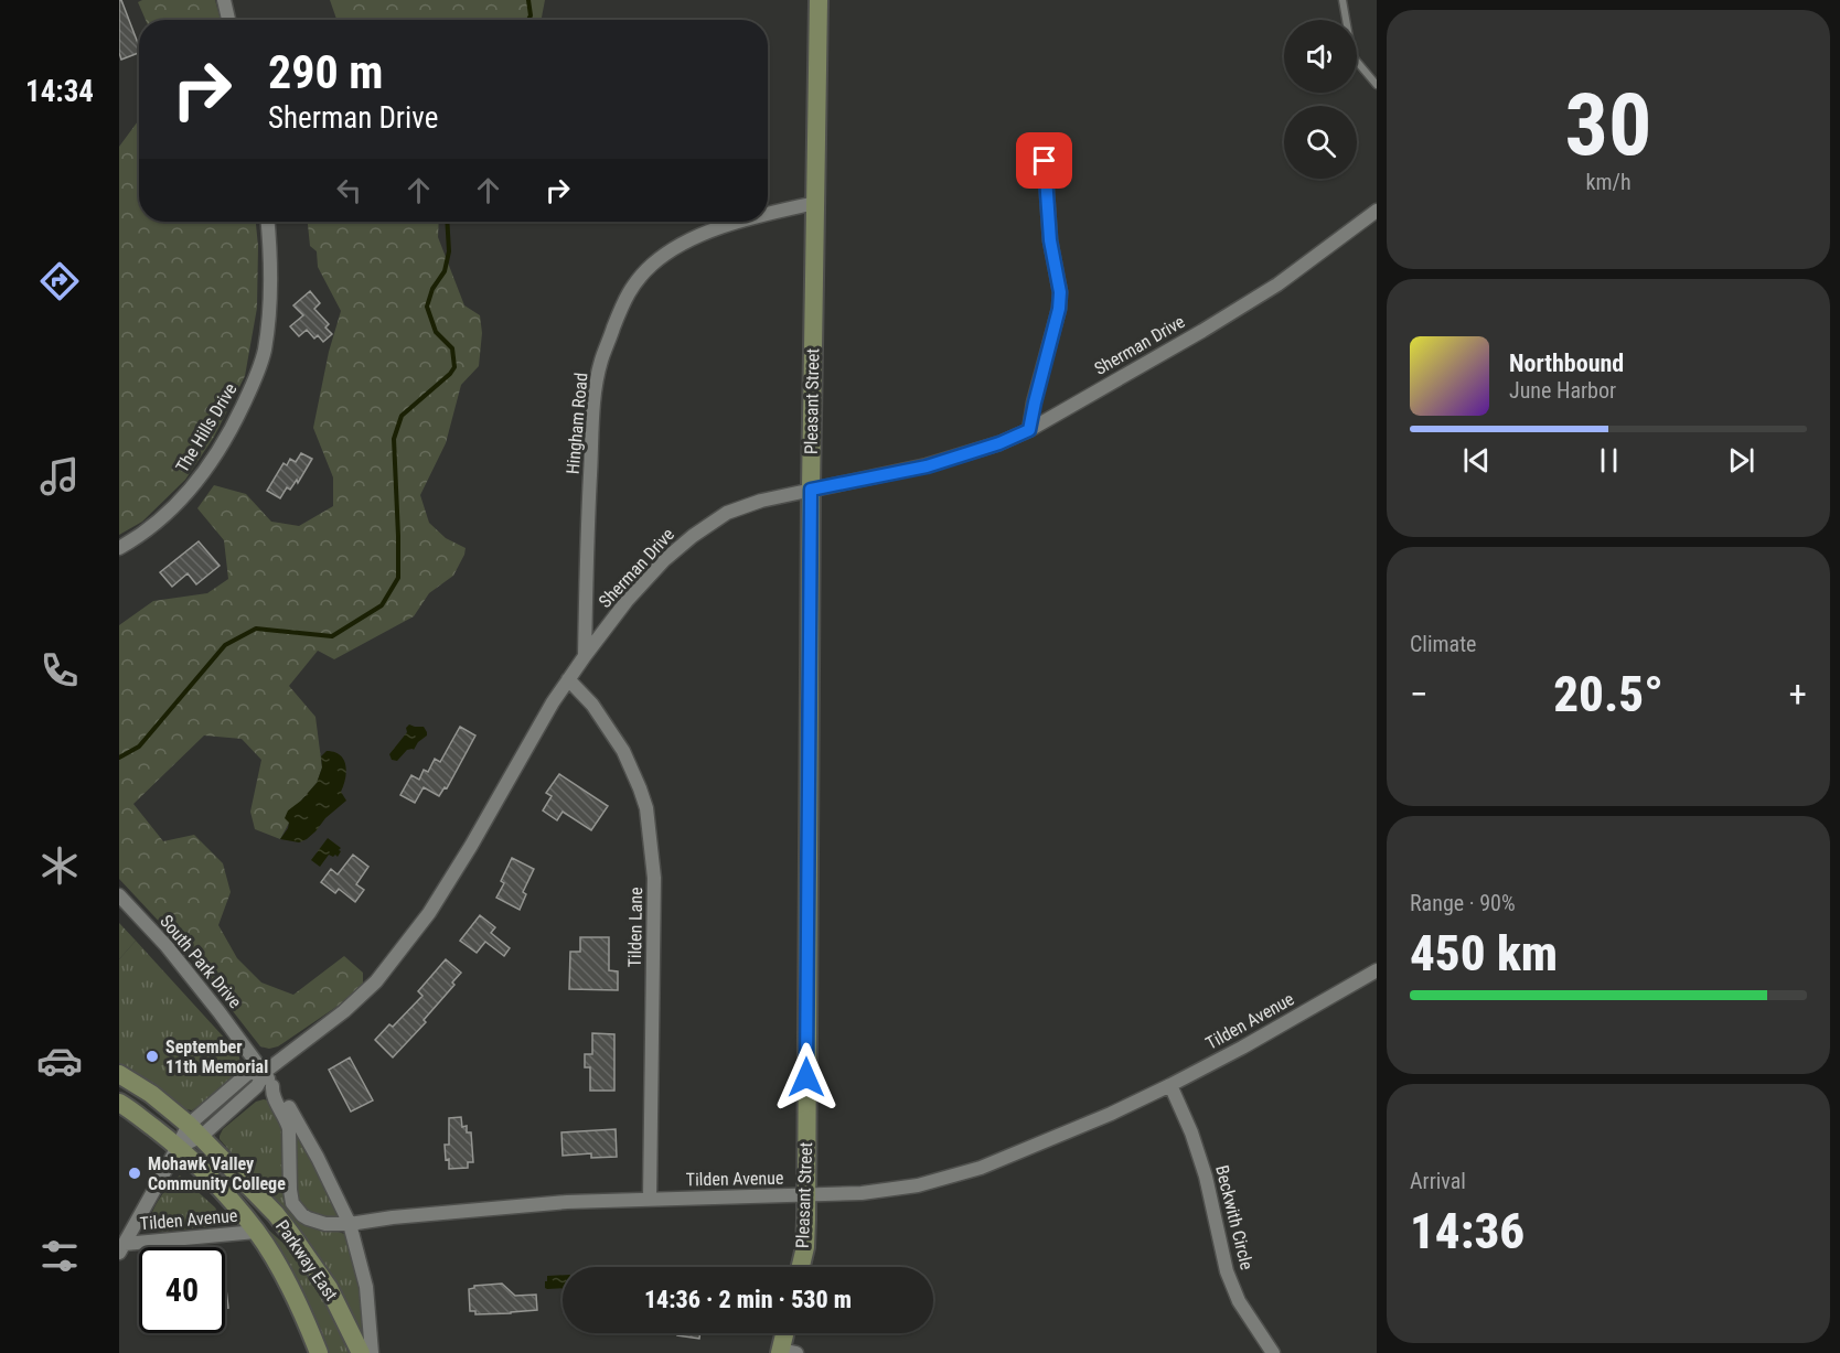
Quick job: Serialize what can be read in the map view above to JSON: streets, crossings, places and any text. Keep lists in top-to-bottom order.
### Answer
{
  "streets": {
    "street": [
      "Sherman Drive",
      "Pleasant Street",
      "Hingham Road",
      "The Hills Drive",
      "Tilden Lane",
      "South Park Drive",
      "Tilden Avenue",
      "Beckwith Circle",
      "Parkway East"
    ]
  },
  "crossings": [
    ["Sherman Drive", "Pleasant Street"],
    ["Sherman Drive", "Hingham Road"],
    ["Sherman Drive", "Tilden Lane"],
    ["Sherman Drive", "South Park Drive"],
    ["Sherman Drive", "Tilden Avenue"],
    ["Sherman Drive", "Parkway East"],
    ["Pleasant Street", "Hingham Road"],
    ["Pleasant Street", "Tilden Avenue"],
    ["Tilden Lane", "Tilden Avenue"],
    ["South Park Drive", "Tilden Avenue"],
    ["South Park Drive", "Parkway East"],
    ["Tilden Avenue", "Beckwith Circle"],
    ["Tilden Avenue", "Parkway East"]
  ],
  "places": ["September 11th Memorial", "Mohawk Valley Community College"],
  "page": {
    "tabs": "14:34",
    "tile": [
      ["30", "km/h"],
      "Climate",
      ["Range · 90%", "450 km"],
      ["Arrival", "14:36"]
    ],
    "turn": ["290 m", "Sherman Drive"],
    "song": ["Northbound", "June Harbor"],
    "heat": ["−", "20.5°", "+"],
    "limit": "40",
    "trip": "14:36 · 2 min · 530 m"
  }
}
